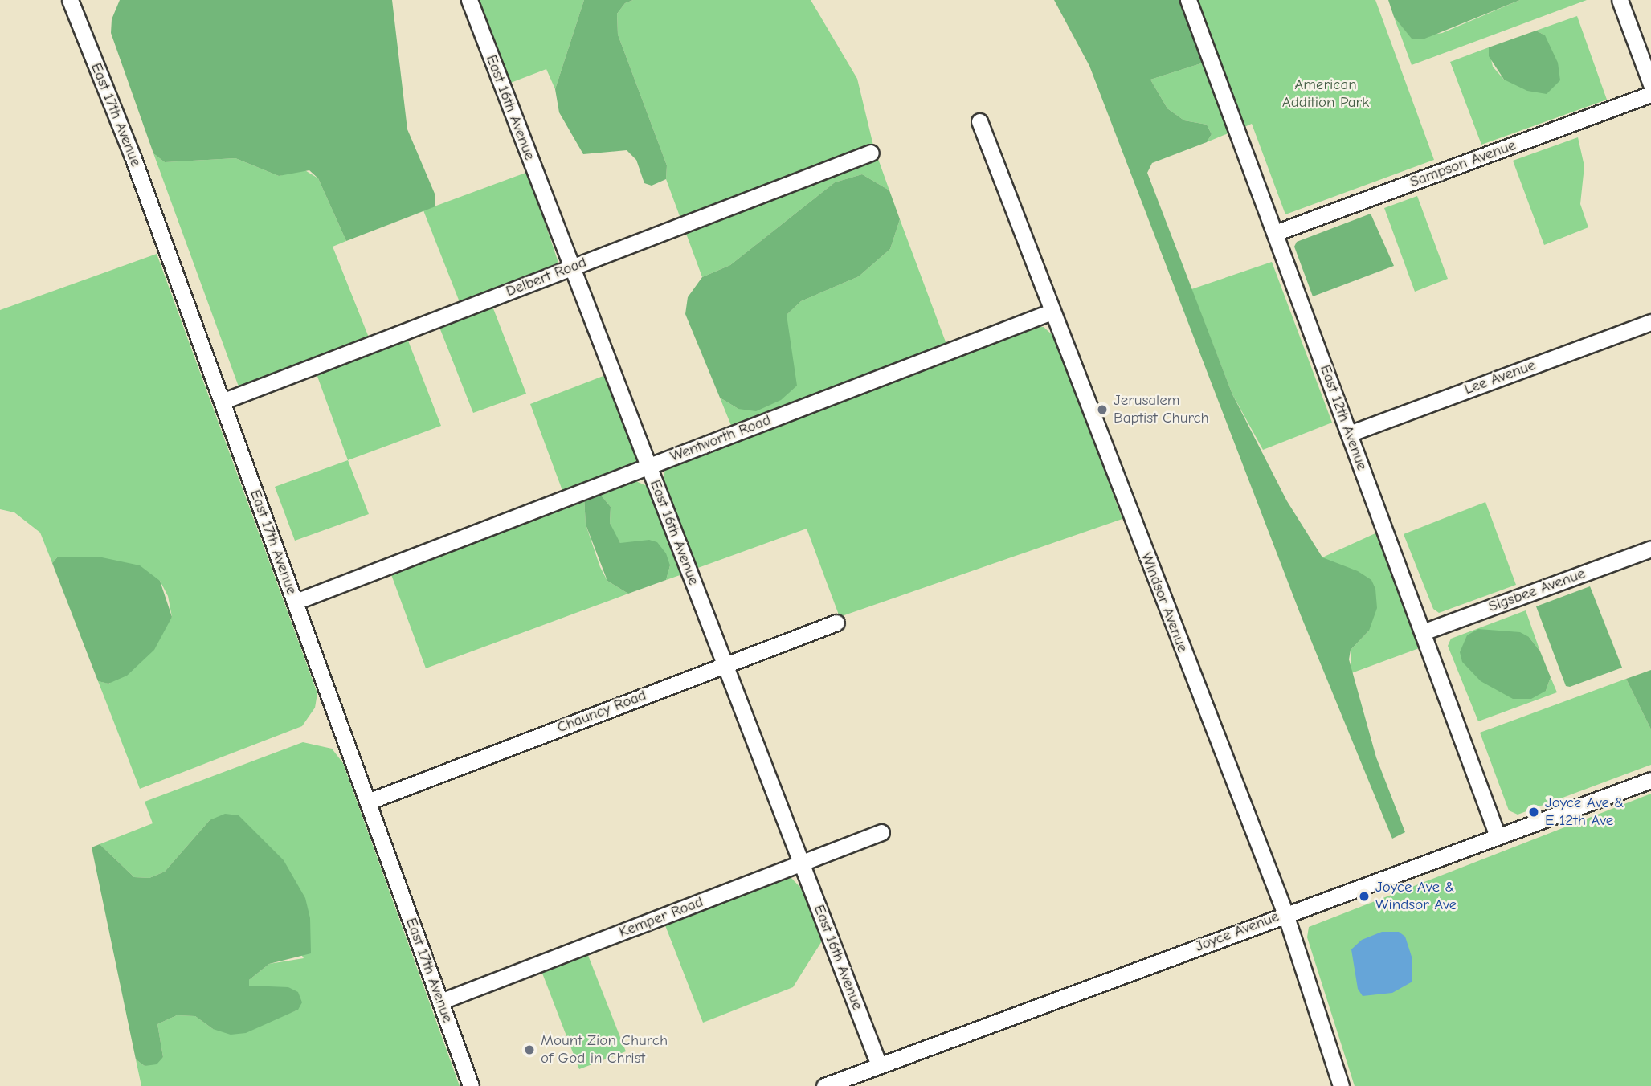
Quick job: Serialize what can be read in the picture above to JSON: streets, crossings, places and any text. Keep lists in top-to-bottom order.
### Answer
{
  "streets": {
    "street": [
      "East 16th Avenue",
      "East 17th Avenue",
      "Sampson Avenue",
      "Delbert Road",
      "Lee Avenue",
      "East 12th Avenue",
      "Wentworth Road",
      "Sigsbee Avenue",
      "Windsor Avenue",
      "Chauncy Road",
      "Kemper Road",
      "Joyce Avenue"
    ]
  },
  "crossings": [
    ["East 16th Avenue", "Delbert Road"],
    ["East 16th Avenue", "Wentworth Road"],
    ["East 16th Avenue", "Chauncy Road"],
    ["East 16th Avenue", "Kemper Road"],
    ["East 16th Avenue", "Joyce Avenue"],
    ["East 17th Avenue", "Delbert Road"],
    ["East 17th Avenue", "Wentworth Road"],
    ["East 17th Avenue", "Chauncy Road"],
    ["East 17th Avenue", "Kemper Road"],
    ["Sampson Avenue", "East 12th Avenue"],
    ["Lee Avenue", "East 12th Avenue"],
    ["East 12th Avenue", "Sigsbee Avenue"],
    ["East 12th Avenue", "Joyce Avenue"],
    ["Wentworth Road", "Windsor Avenue"],
    ["Windsor Avenue", "Joyce Avenue"]
  ],
  "parks": ["American Addition Park"],
  "places": [
    "Jerusalem Baptist Church",
    "Joyce Ave & E 12th Ave",
    "Joyce Ave & Windsor Ave",
    "Mount Zion Church of God in Christ"
  ]
}
